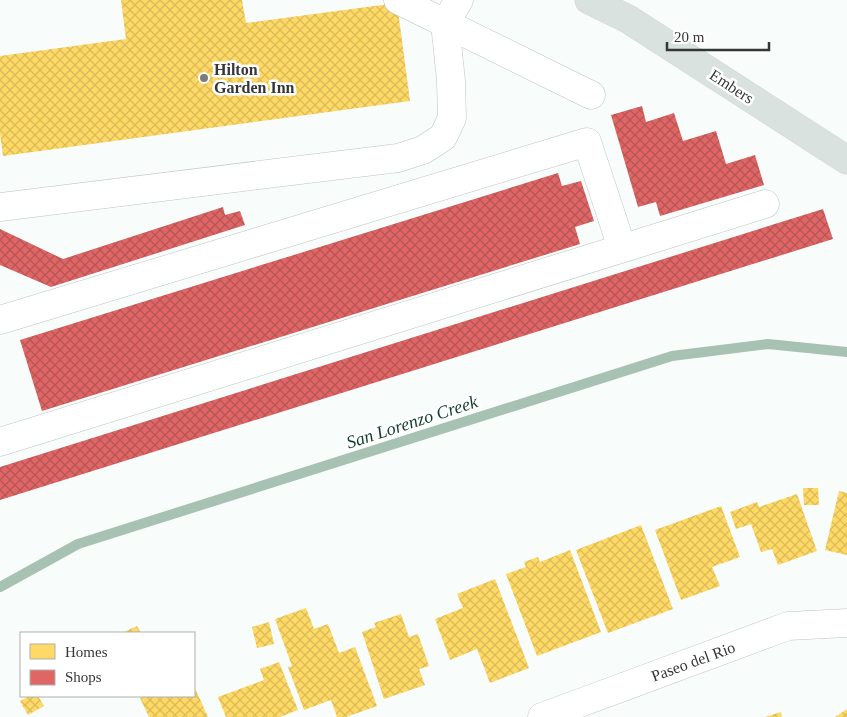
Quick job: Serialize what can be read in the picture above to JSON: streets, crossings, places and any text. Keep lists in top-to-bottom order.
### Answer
{
  "streets": {
    "main road": ["Embers"],
    "street": ["Paseo del Rio"]
  },
  "water": ["San Lorenzo Creek"],
  "places": ["Hilton Garden Inn"],
  "legend": ["Homes", "Shops"],
  "scale_bar": "20 m"
}
